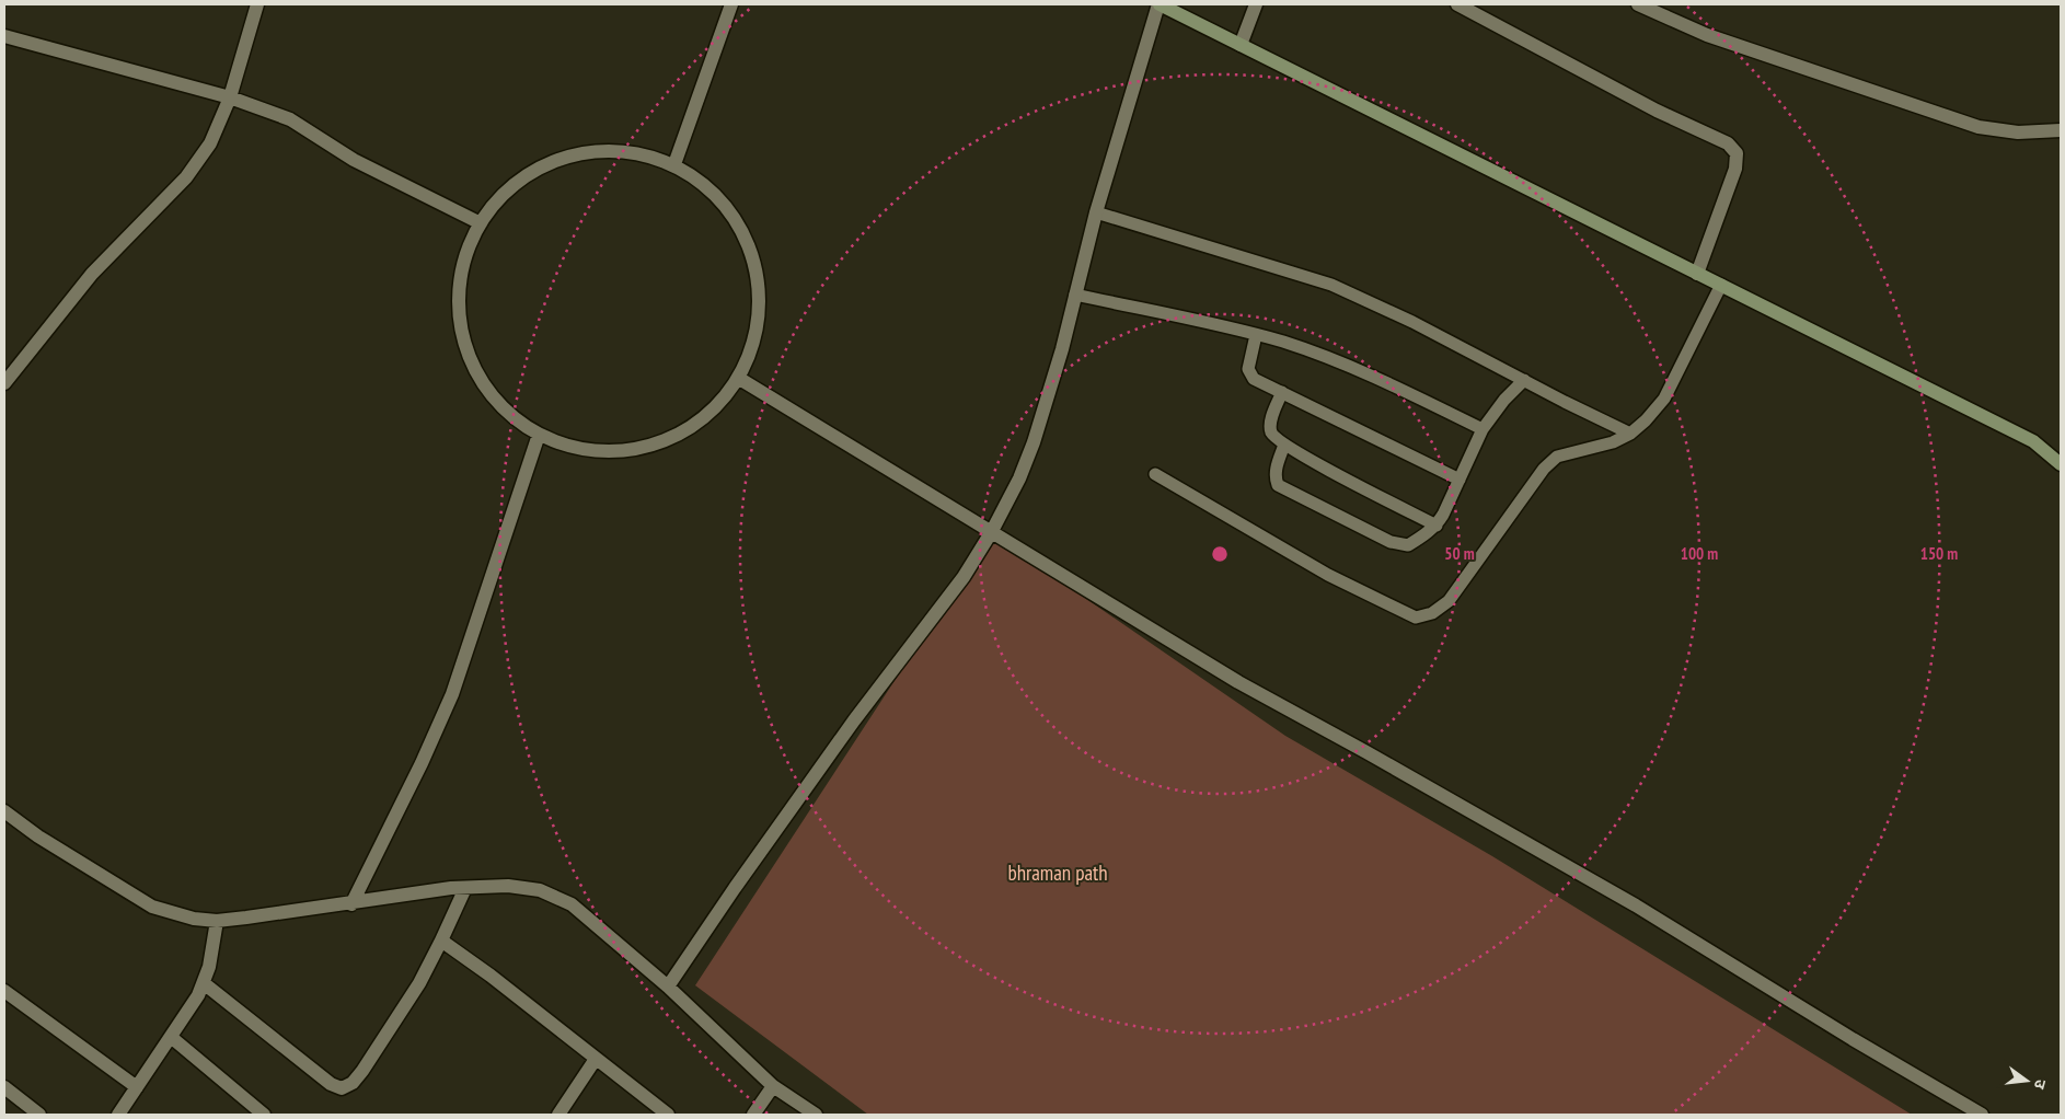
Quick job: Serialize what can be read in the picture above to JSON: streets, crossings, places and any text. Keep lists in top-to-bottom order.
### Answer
{
  "parks": ["bhraman path"],
  "north": "right",
  "rings": ["50 m", "100 m", "150 m"]
}
